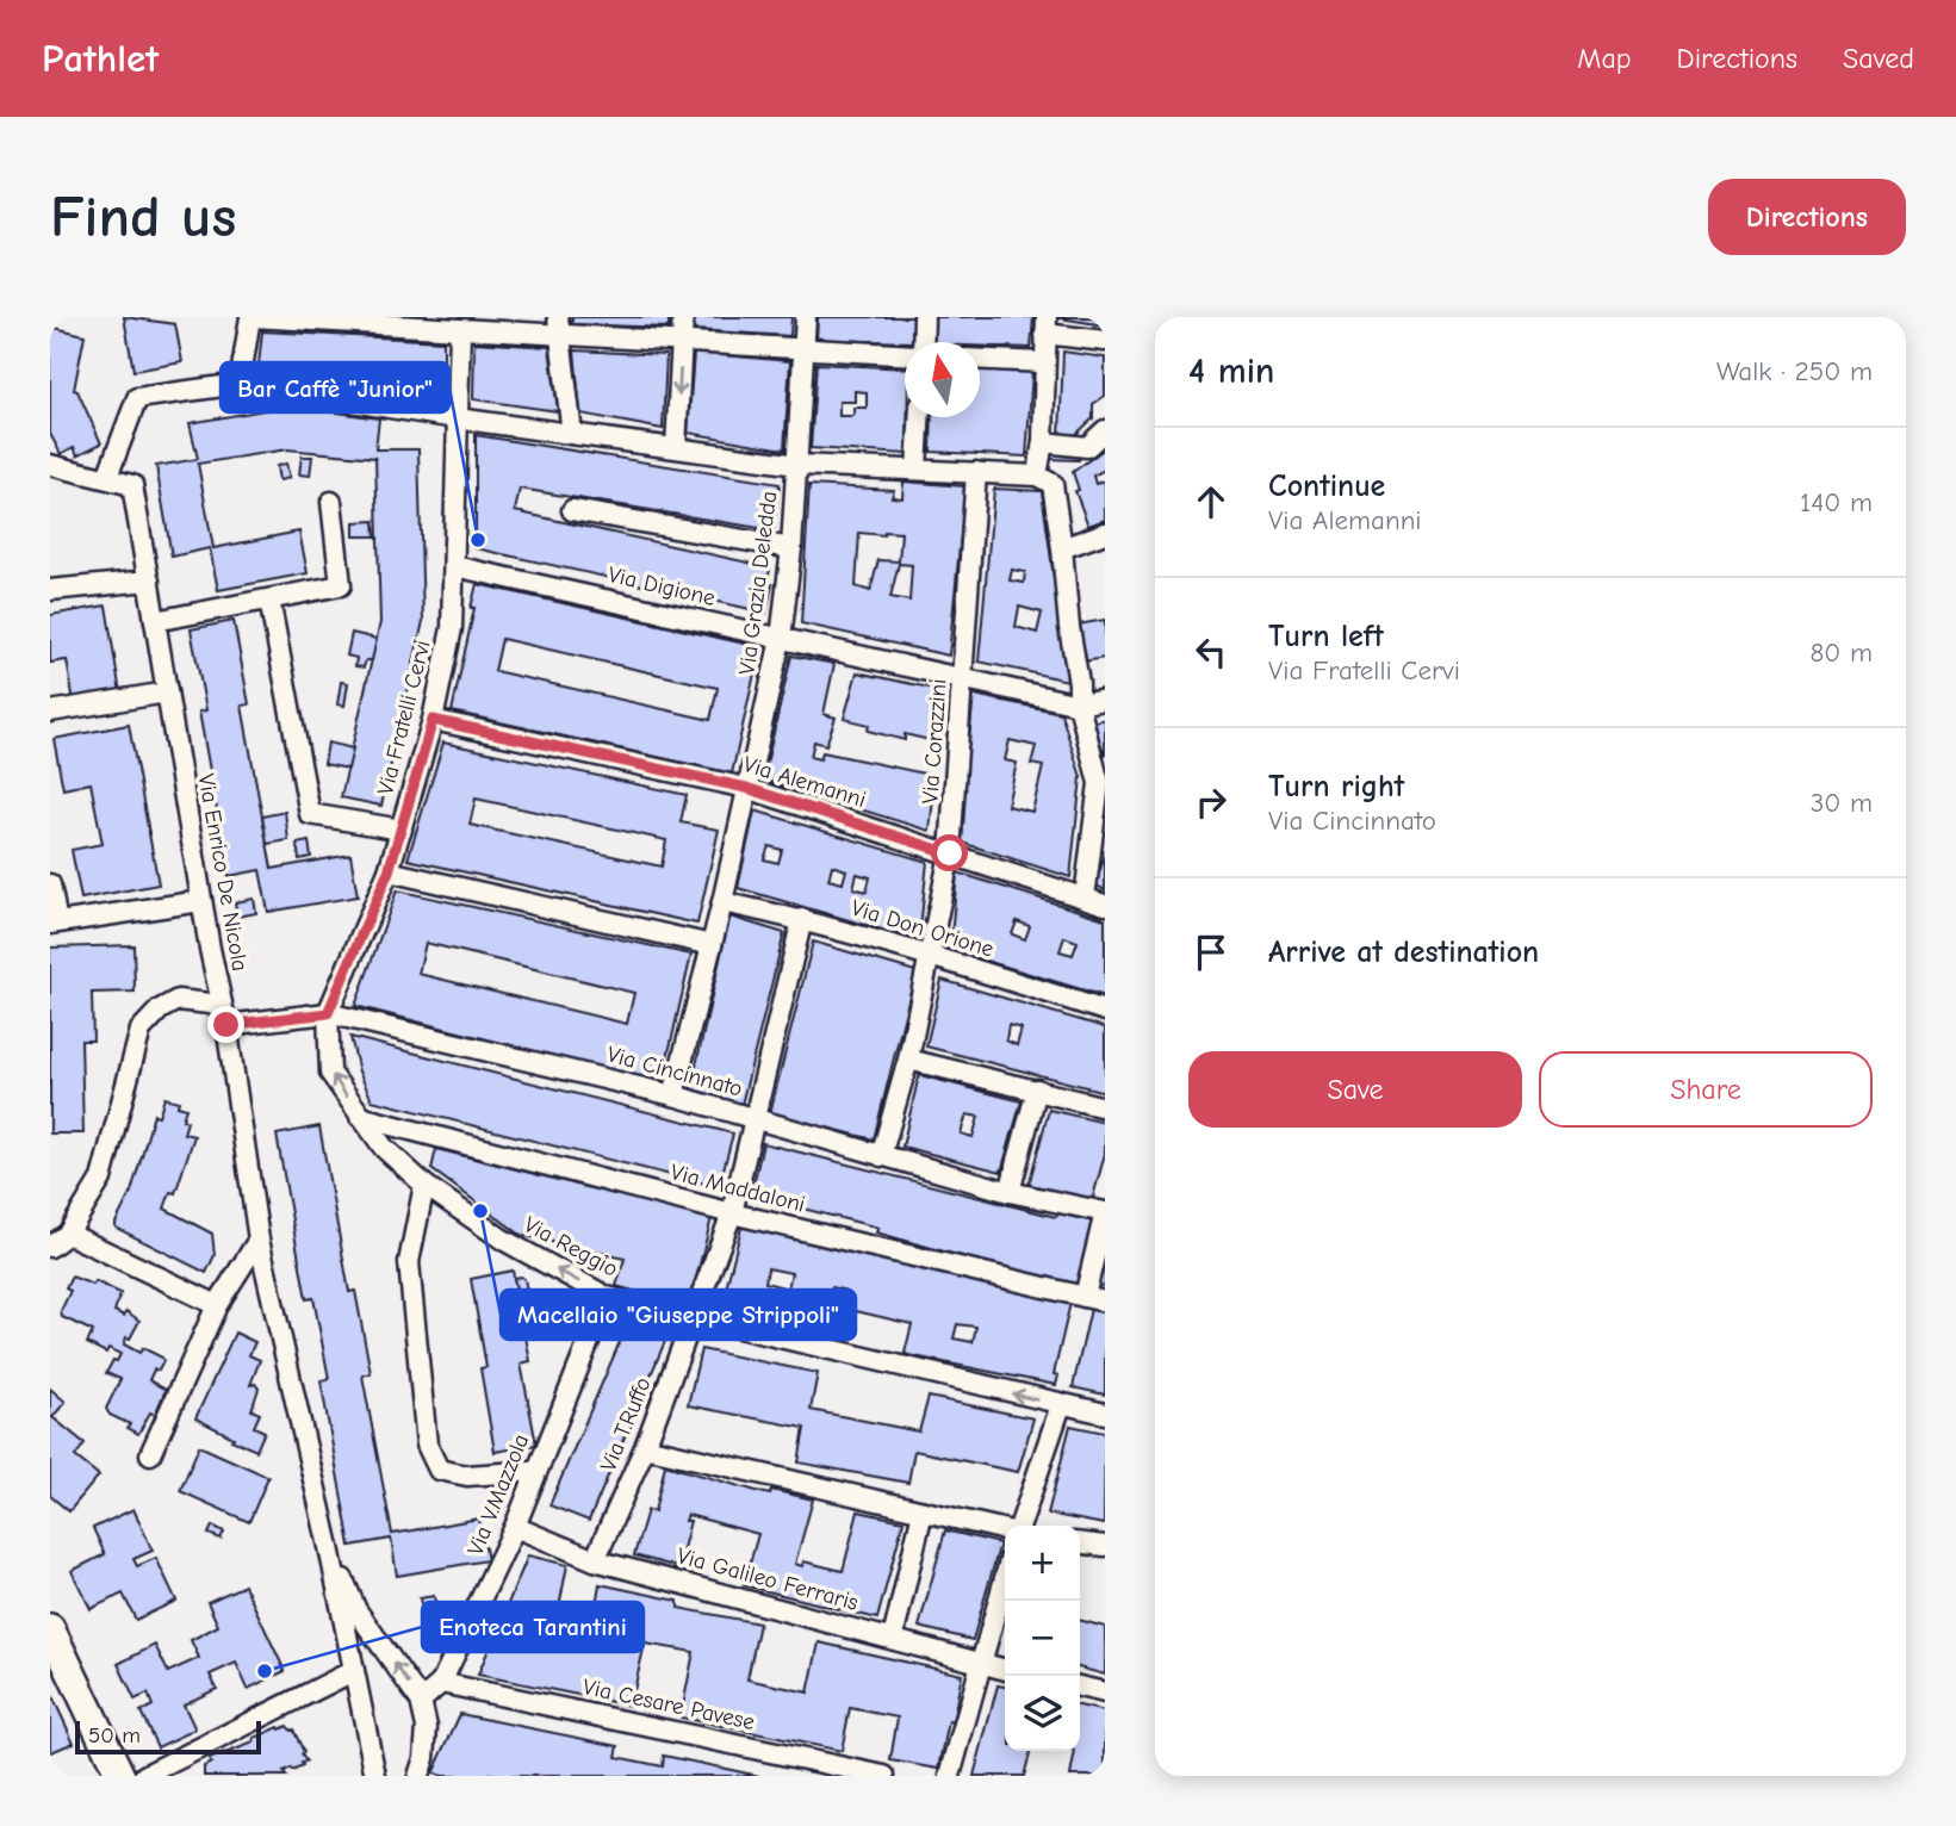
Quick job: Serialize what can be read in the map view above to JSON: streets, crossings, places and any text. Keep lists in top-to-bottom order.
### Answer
{
  "streets": {
    "street": [
      "Via Grazia Deledda",
      "Via Digione",
      "Via Fratelli Cervi",
      "Via Corazzini",
      "Via Alemanni",
      "Via Enrico De Nicola",
      "Via Don Orione",
      "Via Cincinnato",
      "Via Maddaloni",
      "Via Reggio",
      "Via T.Ruffo",
      "Via V.Mazzola",
      "Via Galileo Ferraris",
      "Via Cesare Pavese"
    ]
  },
  "crossings": [
    ["Via Grazia Deledda", "Via Digione"],
    ["Via Grazia Deledda", "Via Alemanni"],
    ["Via Grazia Deledda", "Via Don Orione"],
    ["Via Grazia Deledda", "Via Cincinnato"],
    ["Via Digione", "Via Fratelli Cervi"],
    ["Via Digione", "Via Corazzini"],
    ["Via Fratelli Cervi", "Via Alemanni"],
    ["Via Fratelli Cervi", "Via Cincinnato"],
    ["Via Fratelli Cervi", "Via Reggio"],
    ["Via Corazzini", "Via Alemanni"],
    ["Via Corazzini", "Via Don Orione"],
    ["Via Corazzini", "Via Cincinnato"],
    ["Via Enrico De Nicola", "Via Cincinnato"],
    ["Via Enrico De Nicola", "Via V.Mazzola"],
    ["Via Don Orione", "Via T.Ruffo"],
    ["Via Cincinnato", "Via Reggio"],
    ["Via Cincinnato", "Via T.Ruffo"],
    ["Via Maddaloni", "Via Reggio"],
    ["Via Maddaloni", "Via T.Ruffo"],
    ["Via Reggio", "Via T.Ruffo"],
    ["Via Reggio", "Via V.Mazzola"],
    ["Via T.Ruffo", "Via Galileo Ferraris"],
    ["Via V.Mazzola", "Via Galileo Ferraris"],
    ["Via V.Mazzola", "Via Cesare Pavese"]
  ],
  "places": ["Bar Caffè \"Junior\"", "Macellaio \"Giuseppe Strippoli\"", "Enoteca Tarantini"],
  "scale_bar": "50 m",
  "north": "top",
  "page": {
    "header": "Pathlet",
    "nav": ["Map", "Directions", "Saved"],
    "buttons": [
      "Directions",
      ["Save", "Share"]
    ],
    "title": "Find us",
    "heading": ["4 min", "Walk · 250 m"],
    "list": [
      ["Continue", "Via Alemanni", "140 m"],
      ["Turn left", "Via Fratelli Cervi", "80 m"],
      ["Turn right", "Via Cincinnato", "30 m"],
      "Arrive at destination"
    ],
    "map_buttons": ["+", "−"],
    "scale": "50 m"
  }
}
